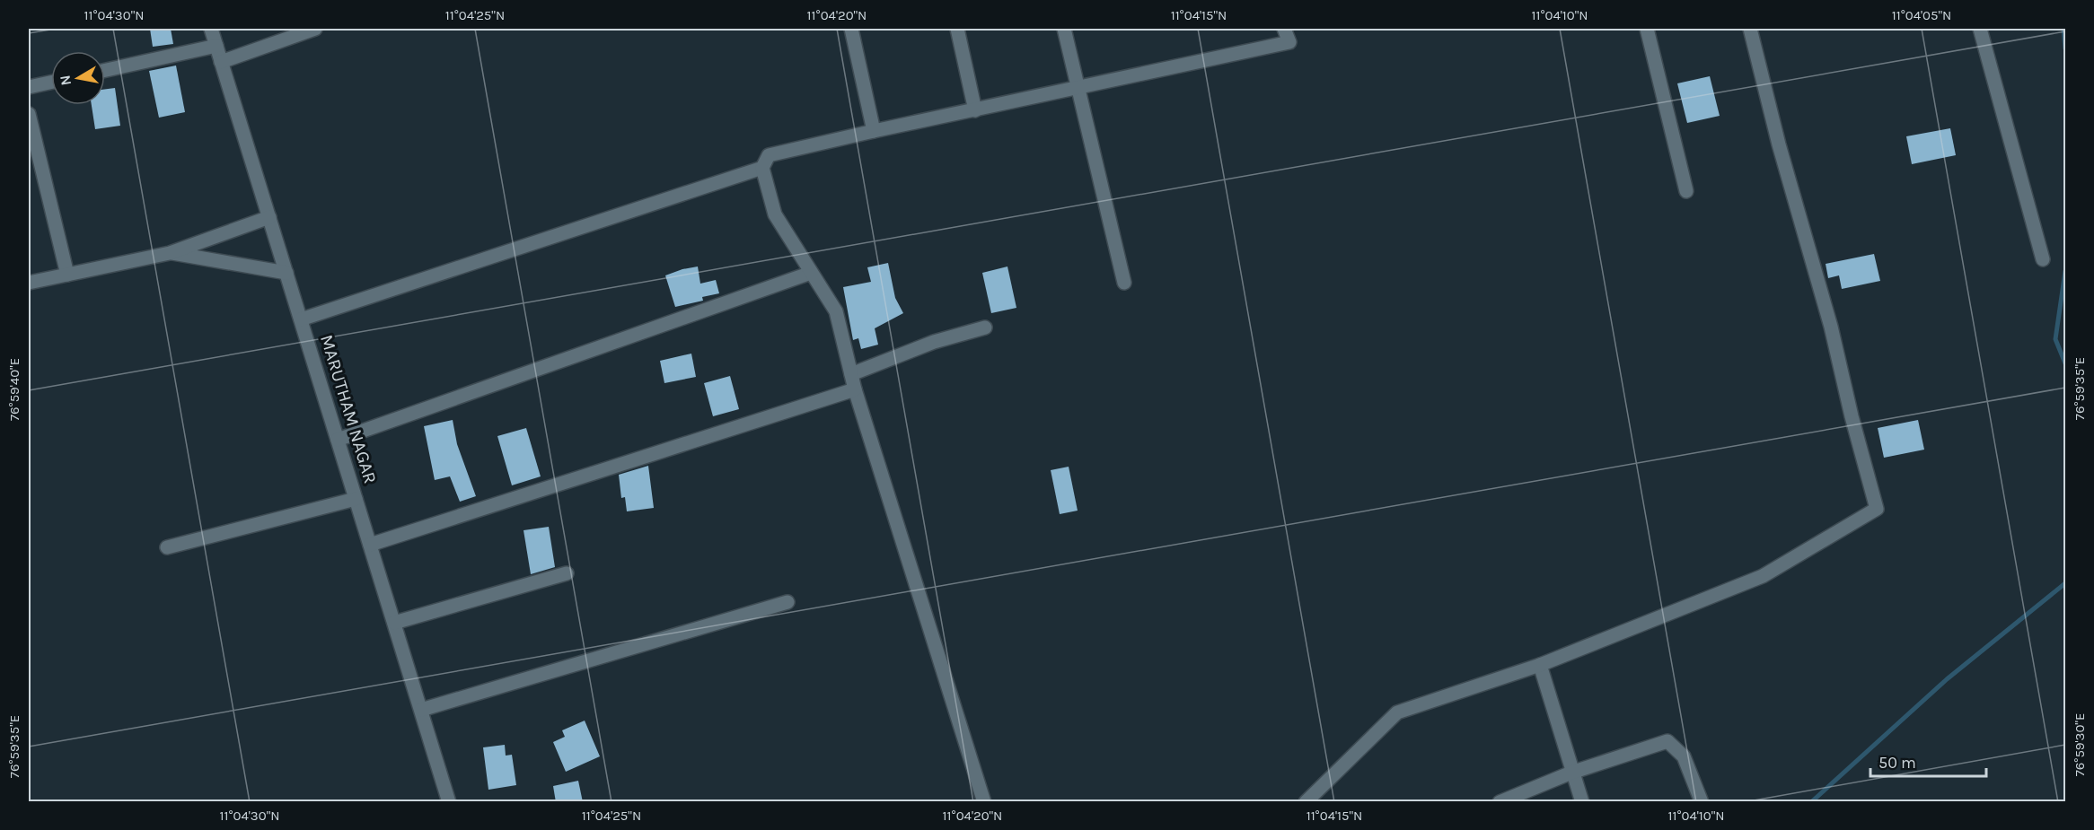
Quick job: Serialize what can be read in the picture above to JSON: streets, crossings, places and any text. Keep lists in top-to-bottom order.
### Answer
{
  "streets": {
    "street": ["MARUTHAM NAGAR"]
  },
  "scale_bar": "50 m",
  "north": "left",
  "coordinates": [
    "11°04'30\"N",
    "11°04'25\"N",
    "11°04'20\"N",
    "11°04'15\"N",
    "11°04'10\"N",
    "11°04'05\"N",
    "76°59'35\"E",
    "76°59'40\"E",
    "76°59'30\"E"
  ]
}
